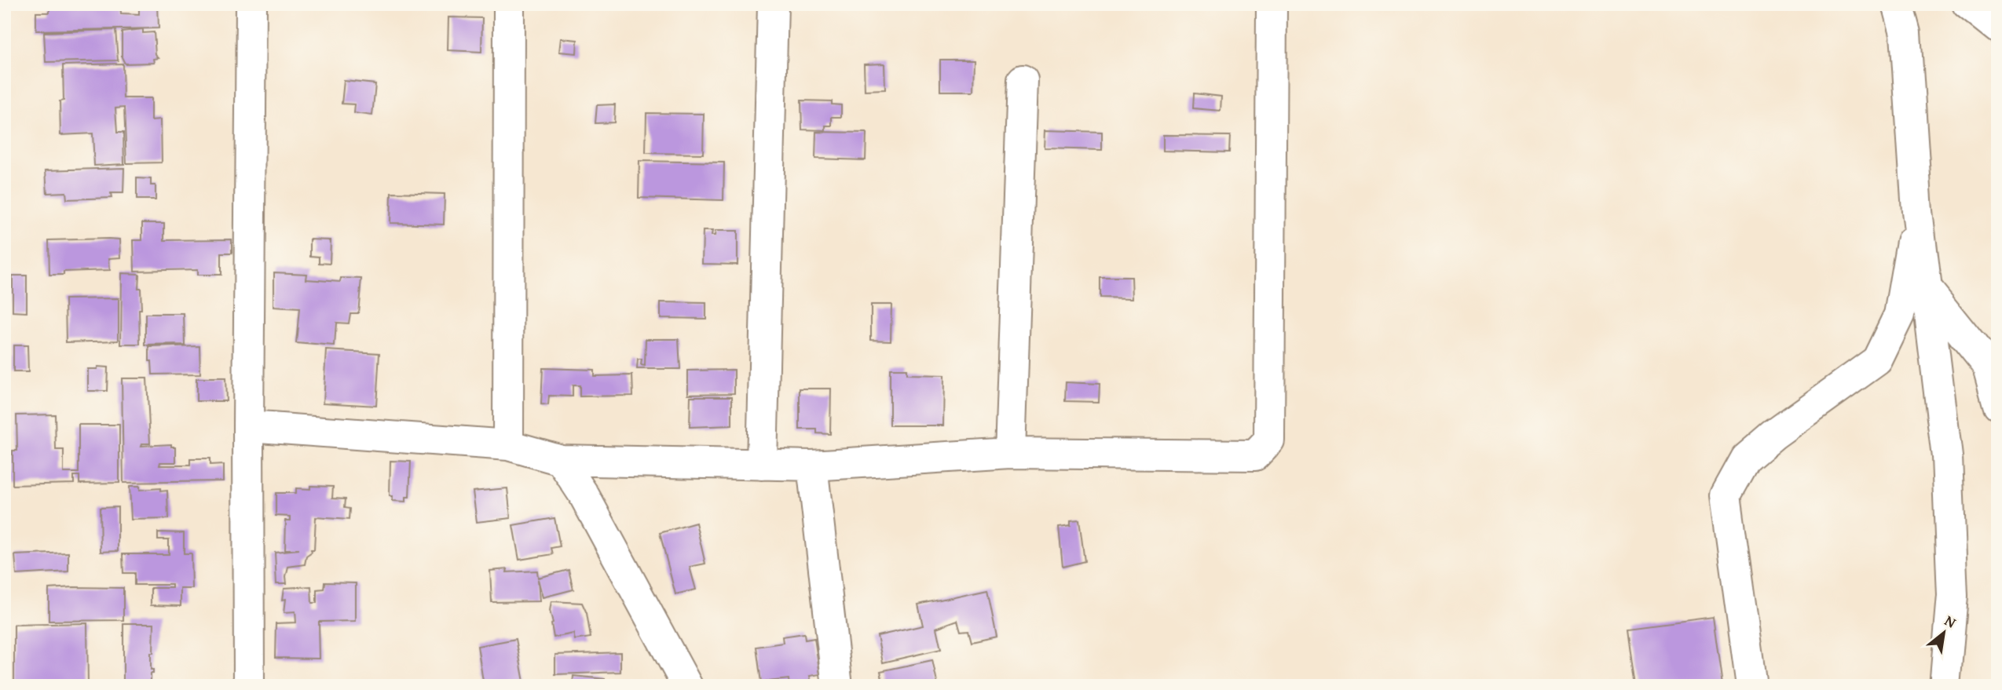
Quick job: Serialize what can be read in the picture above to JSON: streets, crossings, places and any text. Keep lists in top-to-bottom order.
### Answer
{
  "north": "top right"
}
